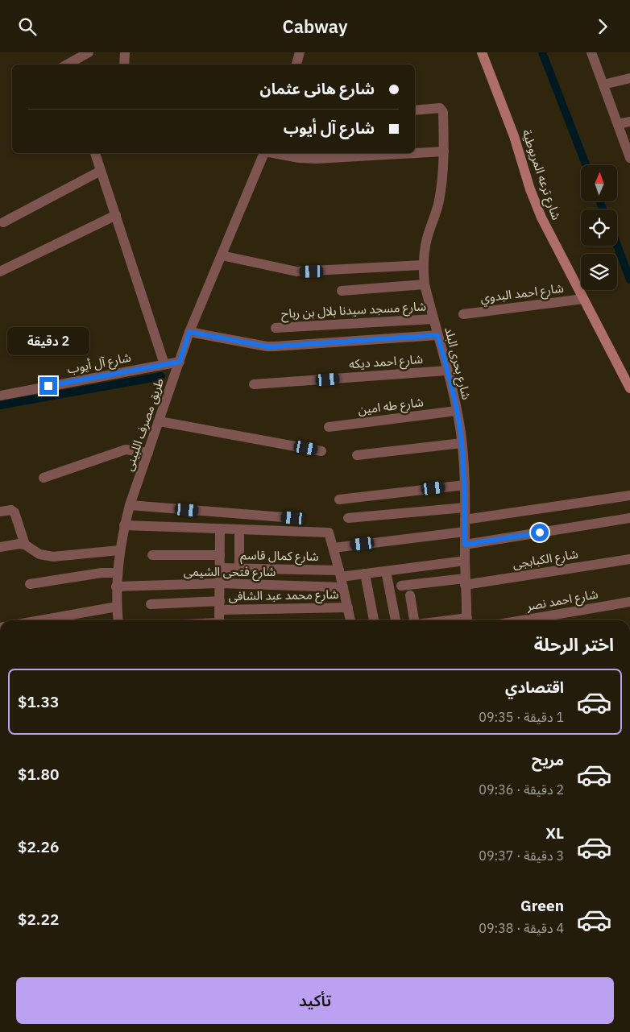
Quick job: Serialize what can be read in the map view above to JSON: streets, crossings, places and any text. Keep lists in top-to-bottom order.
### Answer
{
  "streets": {
    "main road": ["شارع ترعه المريوطية"],
    "street": [
      "شارع احمد البدوي",
      "شارع مسجد سيدنا بلال بن رباح",
      "شارع احمد ديكه",
      "شارع آل أيوب",
      "شارع بحرى البلد",
      "شارع طه امين",
      "طريق مصرف اللبينى",
      "شارع كمال قاسم",
      "شارع الكبابجى",
      "شارع فتحى الشيمى",
      "شارع محمد عبد الشافى",
      "شارع احمد نصر"
    ]
  },
  "crossings": [
    ["شارع ترعه المريوطية", "شارع احمد البدوي"],
    ["شارع مسجد سيدنا بلال بن رباح", "شارع بحرى البلد"],
    ["شارع احمد ديكه", "شارع بحرى البلد"],
    ["شارع آل أيوب", "طريق مصرف اللبينى"],
    ["شارع بحرى البلد", "شارع طه امين"],
    ["شارع بحرى البلد", "شارع كمال قاسم"],
    ["شارع بحرى البلد", "شارع الكبابجى"],
    ["طريق مصرف اللبينى", "شارع فتحى الشيمى"]
  ],
  "north": "top",
  "page": {
    "header": "Cabway",
    "banner": ["شارع هانى عثمان", "شارع آل أيوب"],
    "bubble": "2 دقيقة",
    "heading": "اختر الرحلة",
    "list": [
      {
        "name": "اقتصادي",
        "note": "1 دقيقة · 09:35",
        "value": "$1.33"
      },
      {
        "name": "مريح",
        "note": "2 دقيقة · 09:36",
        "value": "$1.80"
      },
      {
        "name": "XL",
        "note": "3 دقيقة · 09:37",
        "value": "$2.26"
      },
      {
        "name": "Green",
        "note": "4 دقيقة · 09:38",
        "value": "$2.22"
      }
    ],
    "buttons": "تأكيد"
  }
}
